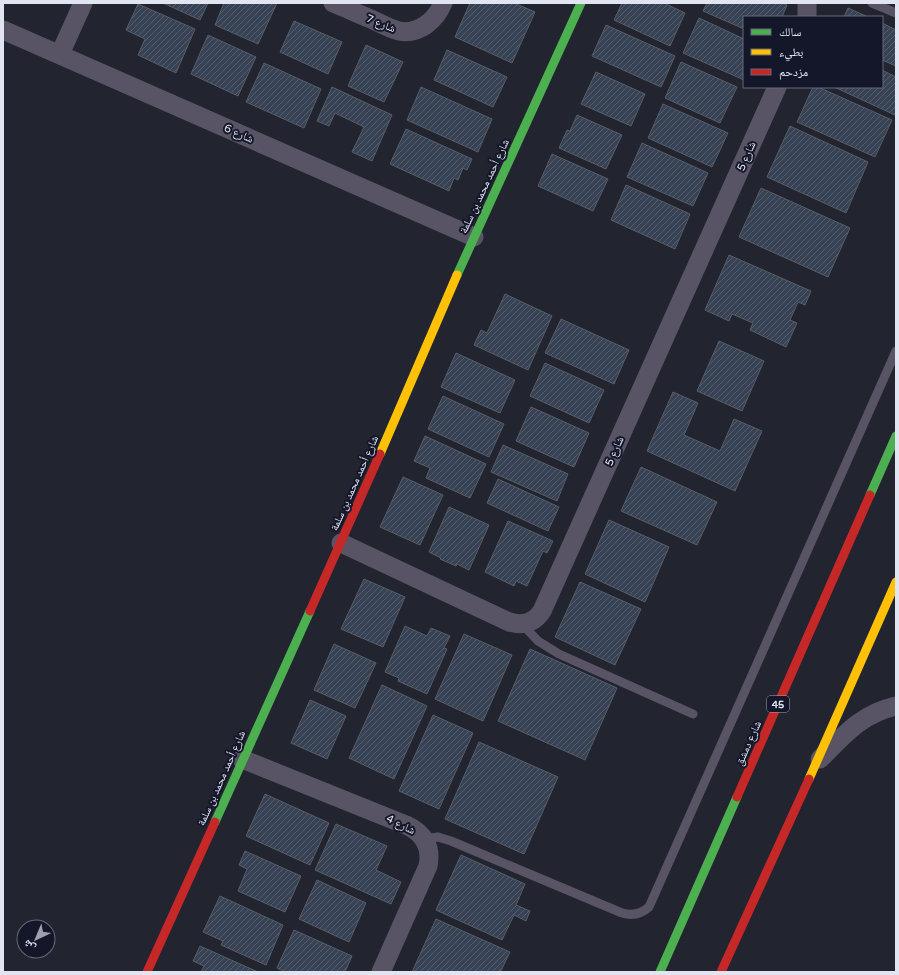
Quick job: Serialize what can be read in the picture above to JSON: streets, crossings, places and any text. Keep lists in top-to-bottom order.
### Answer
{
  "streets": {
    "street": [
      "شارع 7",
      "شارع 6",
      "شارع 5",
      "شارع أحمد محمد بن سلمة",
      "45",
      "شارع دمشق",
      "شارع 4"
    ]
  },
  "crossings": [
    ["شارع 6", "شارع أحمد محمد بن سلمة"],
    ["شارع أحمد محمد بن سلمة", "شارع 4"]
  ],
  "legend": ["سالك", "بطيء", "مزدحم"],
  "north": "bottom left"
}
